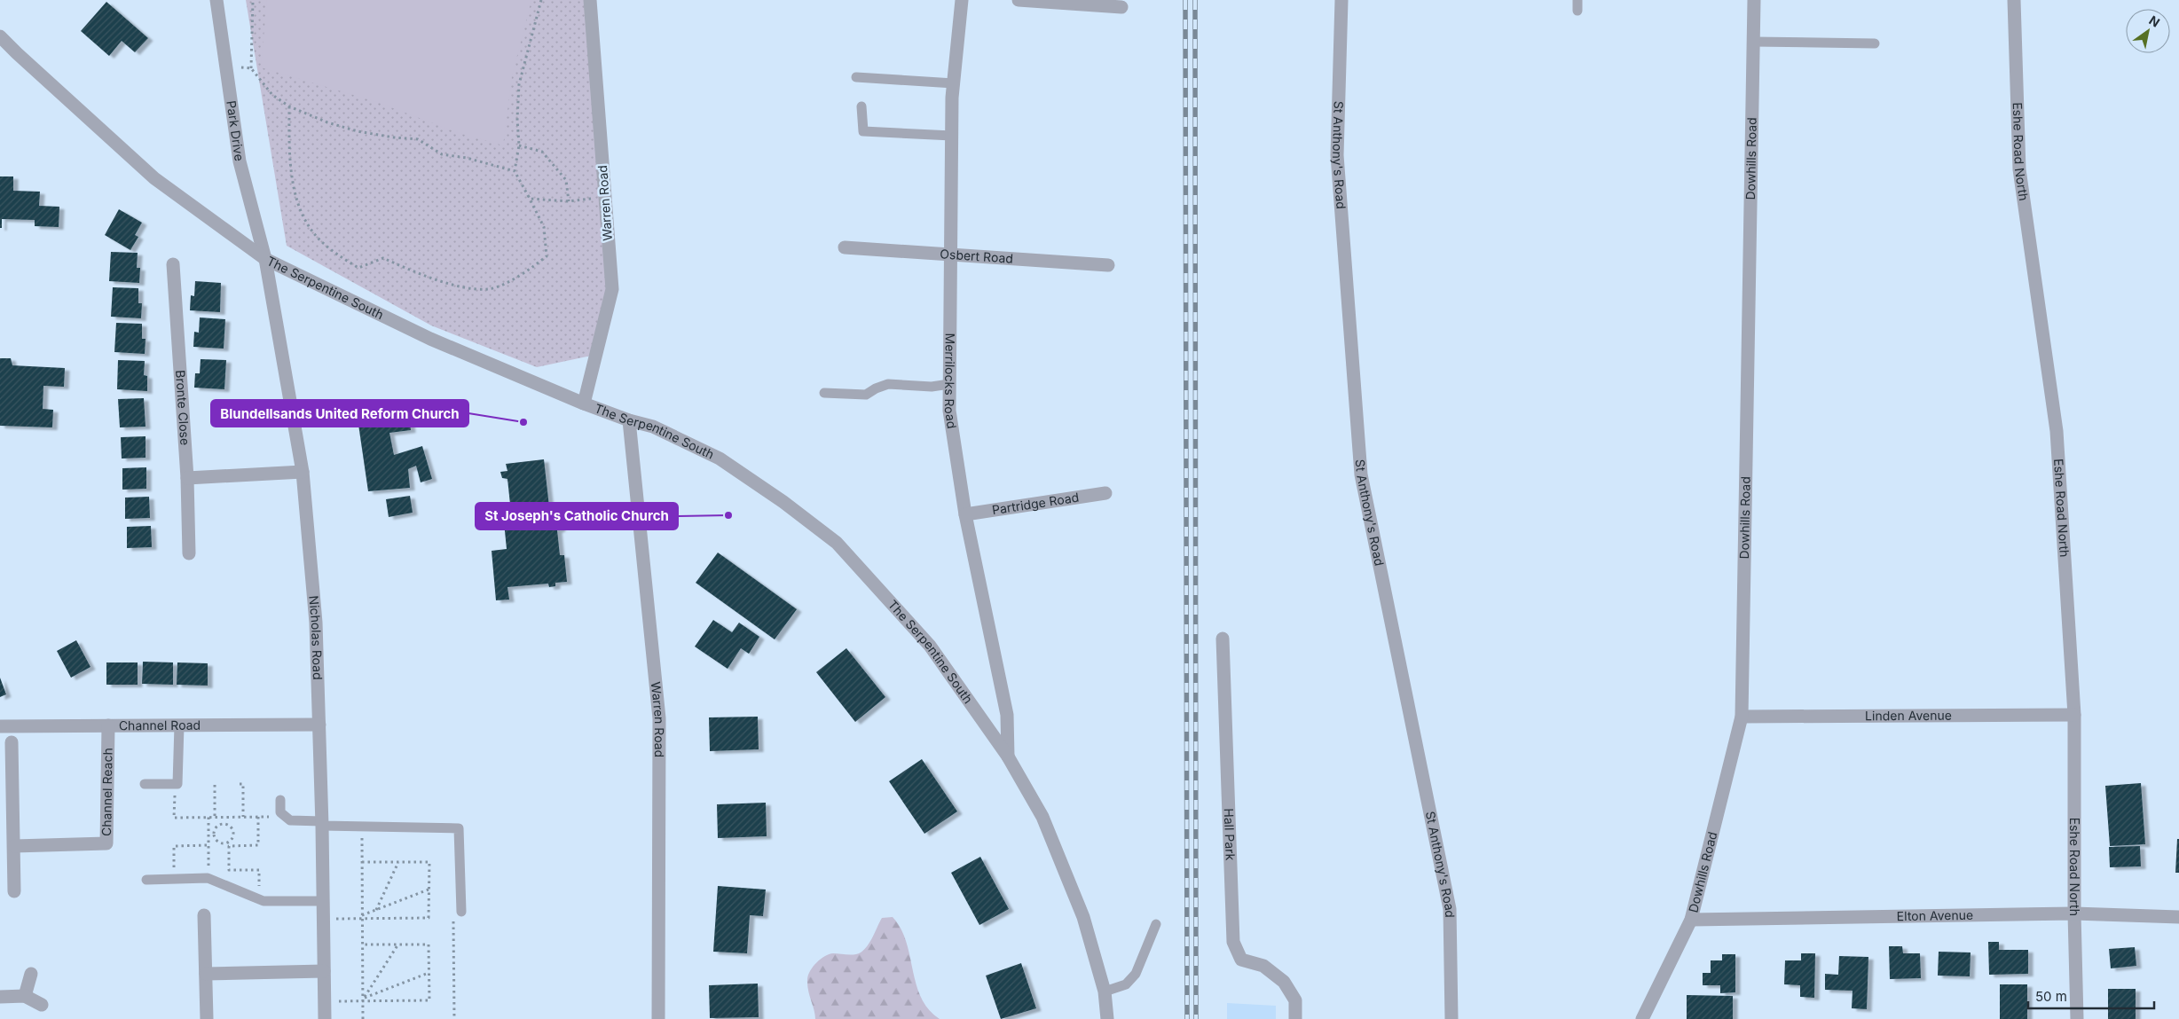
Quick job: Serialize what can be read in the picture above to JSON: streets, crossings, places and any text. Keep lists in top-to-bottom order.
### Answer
{
  "streets": {
    "street": [
      "Park Drive",
      "Eshe Road North",
      "St Anthony's Road",
      "Dowhills Road",
      "Warren Road",
      "Osbert Road",
      "The Serpentine South",
      "Merrilocks Road",
      "Bronte Close",
      "Partridge Road",
      "Nicholas Road",
      "Linden Avenue",
      "Channel Road",
      "Channel Reach",
      "Hall Park",
      "Elton Avenue"
    ]
  },
  "crossings": [
    ["Park Drive", "The Serpentine South"],
    ["Park Drive", "Nicholas Road"],
    ["Eshe Road North", "Linden Avenue"],
    ["Eshe Road North", "Elton Avenue"],
    ["Dowhills Road", "Linden Avenue"],
    ["Dowhills Road", "Elton Avenue"],
    ["Warren Road", "The Serpentine South"],
    ["Osbert Road", "Merrilocks Road"],
    ["The Serpentine South", "Merrilocks Road"],
    ["The Serpentine South", "Nicholas Road"],
    ["Merrilocks Road", "Partridge Road"],
    ["Nicholas Road", "Channel Road"],
    ["Channel Road", "Channel Reach"]
  ],
  "places": ["Blundellsands United Reform Church", "St Joseph's Catholic Church"],
  "scale_bar": "50 m",
  "north": "top right"
}
